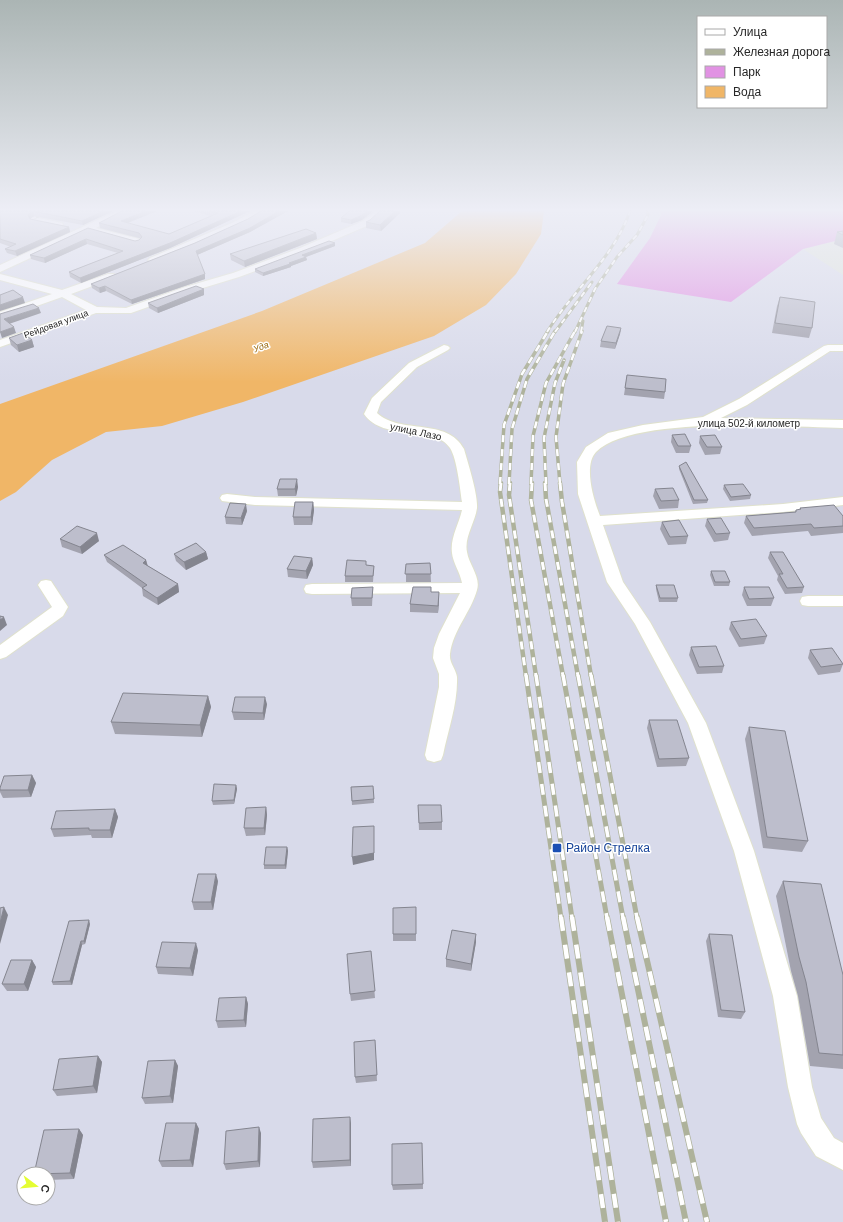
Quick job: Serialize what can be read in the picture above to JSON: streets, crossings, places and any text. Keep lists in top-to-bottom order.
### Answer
{
  "streets": {
    "street": ["Рейдовая улица", "улица 502-й километр", "улица Лазо"]
  },
  "water": ["Уда"],
  "places": {
    "transit": ["Район Стрелка"]
  },
  "legend": [
    "Улица",
    "Железная дорога",
    "Парк",
    "Вода"
  ],
  "north": "right"
}
